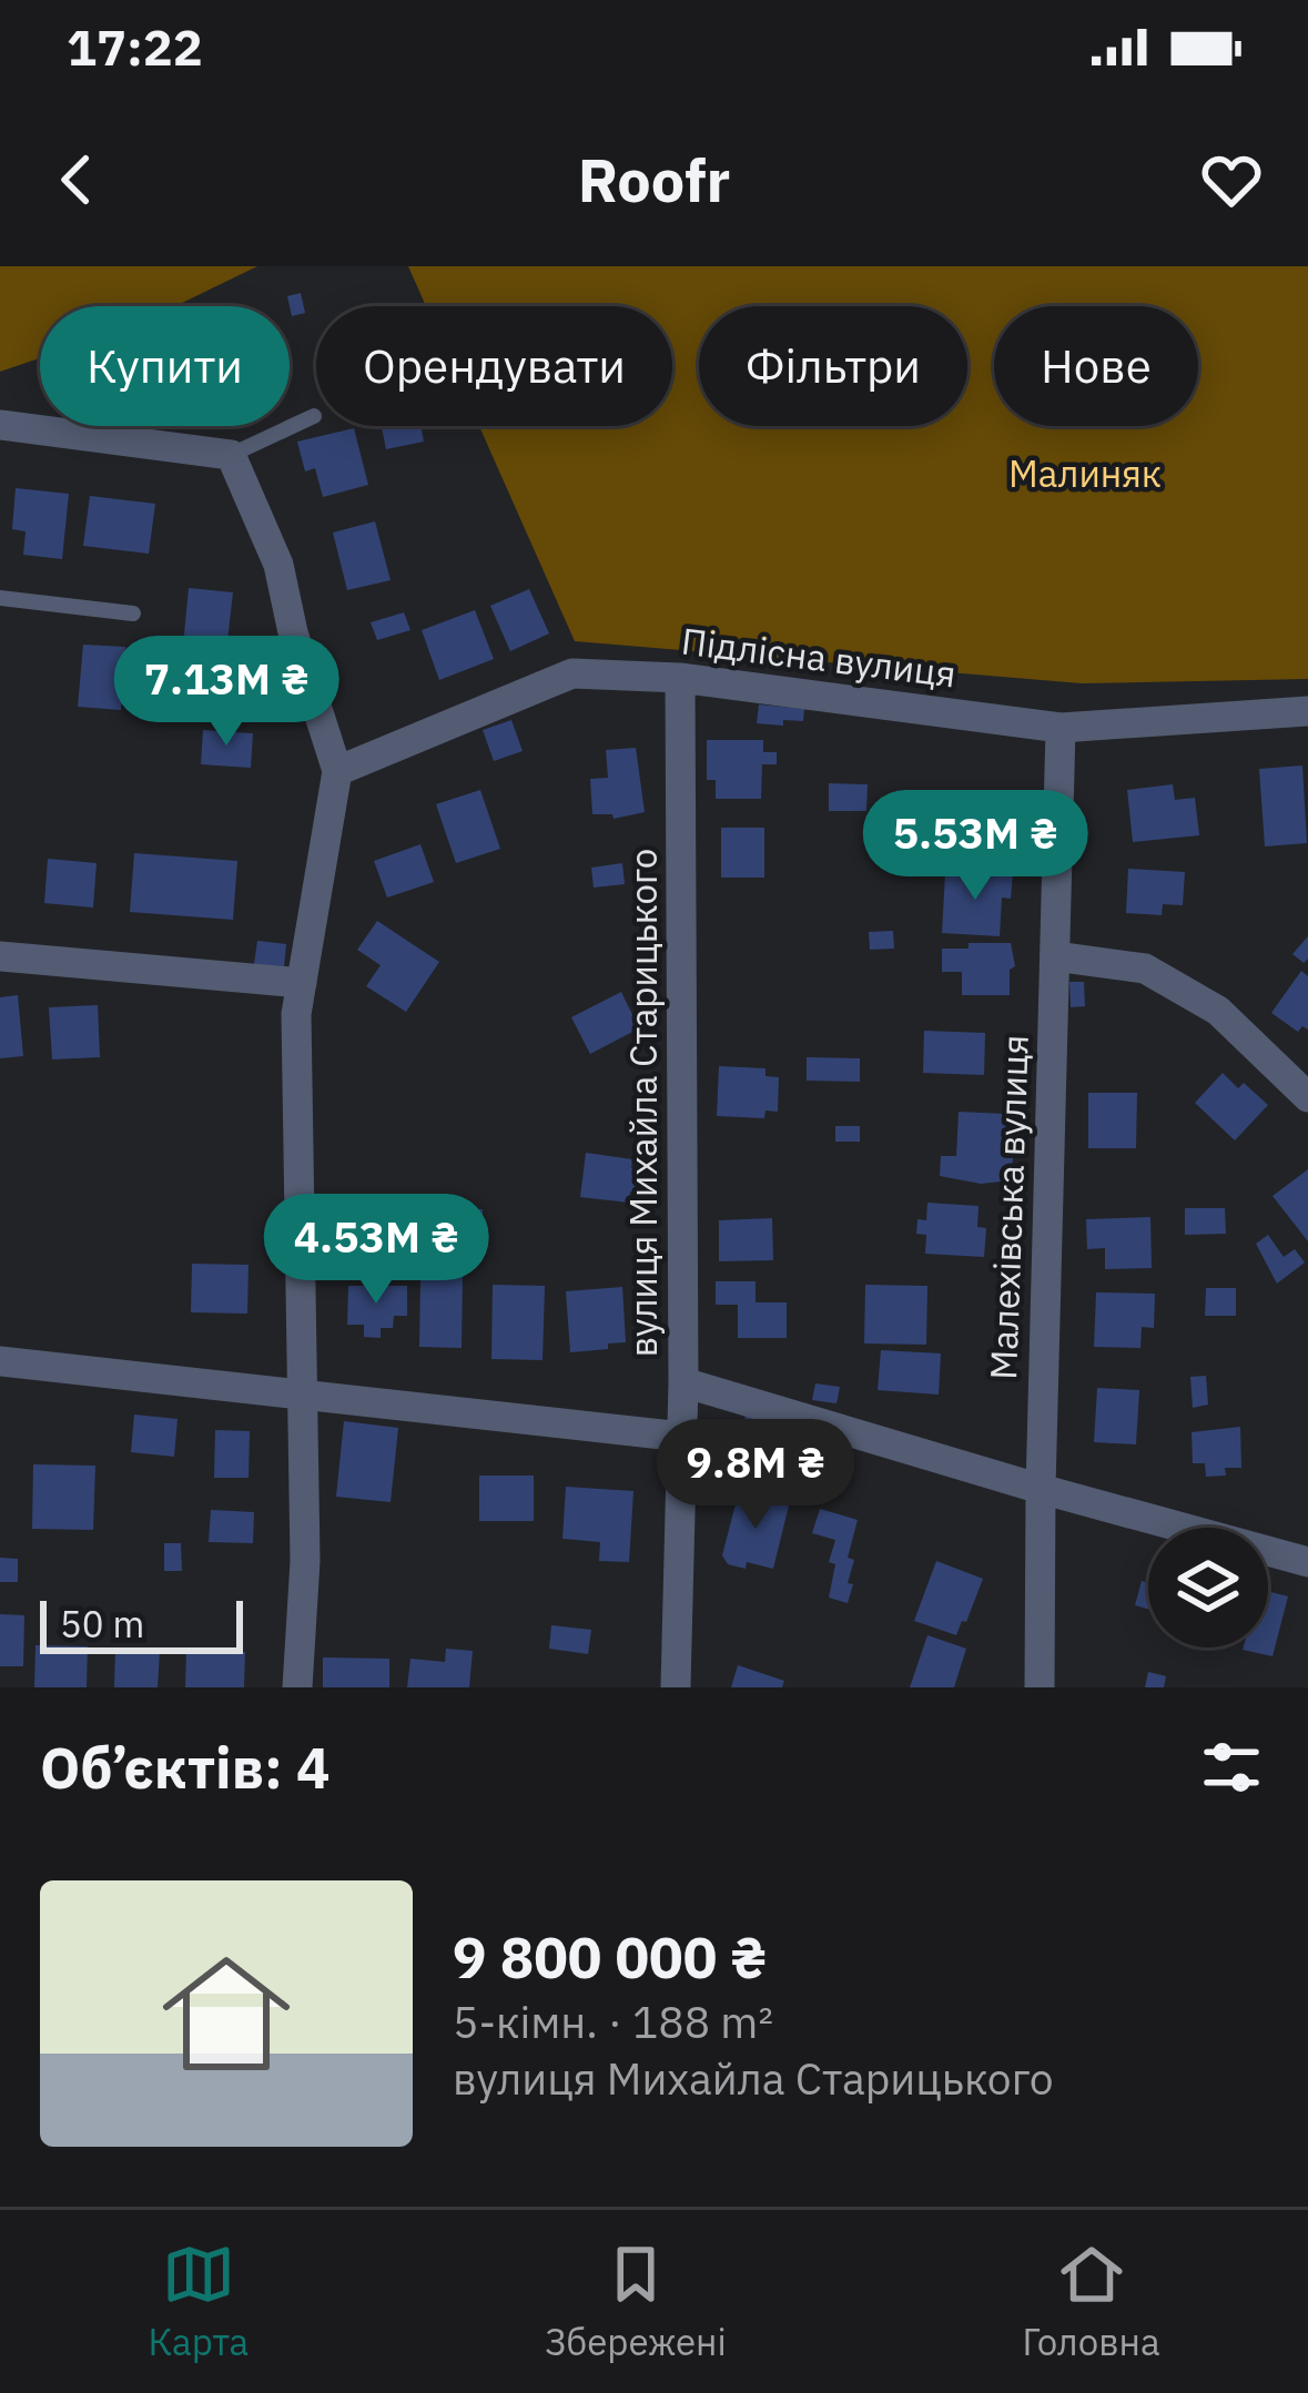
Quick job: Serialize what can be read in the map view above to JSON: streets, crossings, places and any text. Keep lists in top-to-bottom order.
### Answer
{
  "streets": {
    "street": ["Підлісна вулиця", "вулиця Михайла Старицького", "Малехівська вулиця"]
  },
  "crossings": [
    ["Підлісна вулиця", "вулиця Михайла Старицького"],
    ["Підлісна вулиця", "Малехівська вулиця"]
  ],
  "parks": ["Малиняк"],
  "scale_bar": "50 m",
  "page": {
    "status": "17:22",
    "header": "Roofr",
    "chip": [
      "Купити",
      "Орендувати",
      "Фільтри",
      "Нове"
    ],
    "price": [
      "7.13M ₴",
      "5.53M ₴",
      "4.53M ₴",
      "9.8M ₴"
    ],
    "scale": "50 m",
    "heading": "Об’єктів: 4",
    "list": [
      {
        "name": "9 800 000 ₴",
        "note": "5-кімн. · 188 m² · вулиця Михайла Старицького"
      }
    ],
    "tabs": ["Карта", "Збережені", "Головна"]
  }
}
